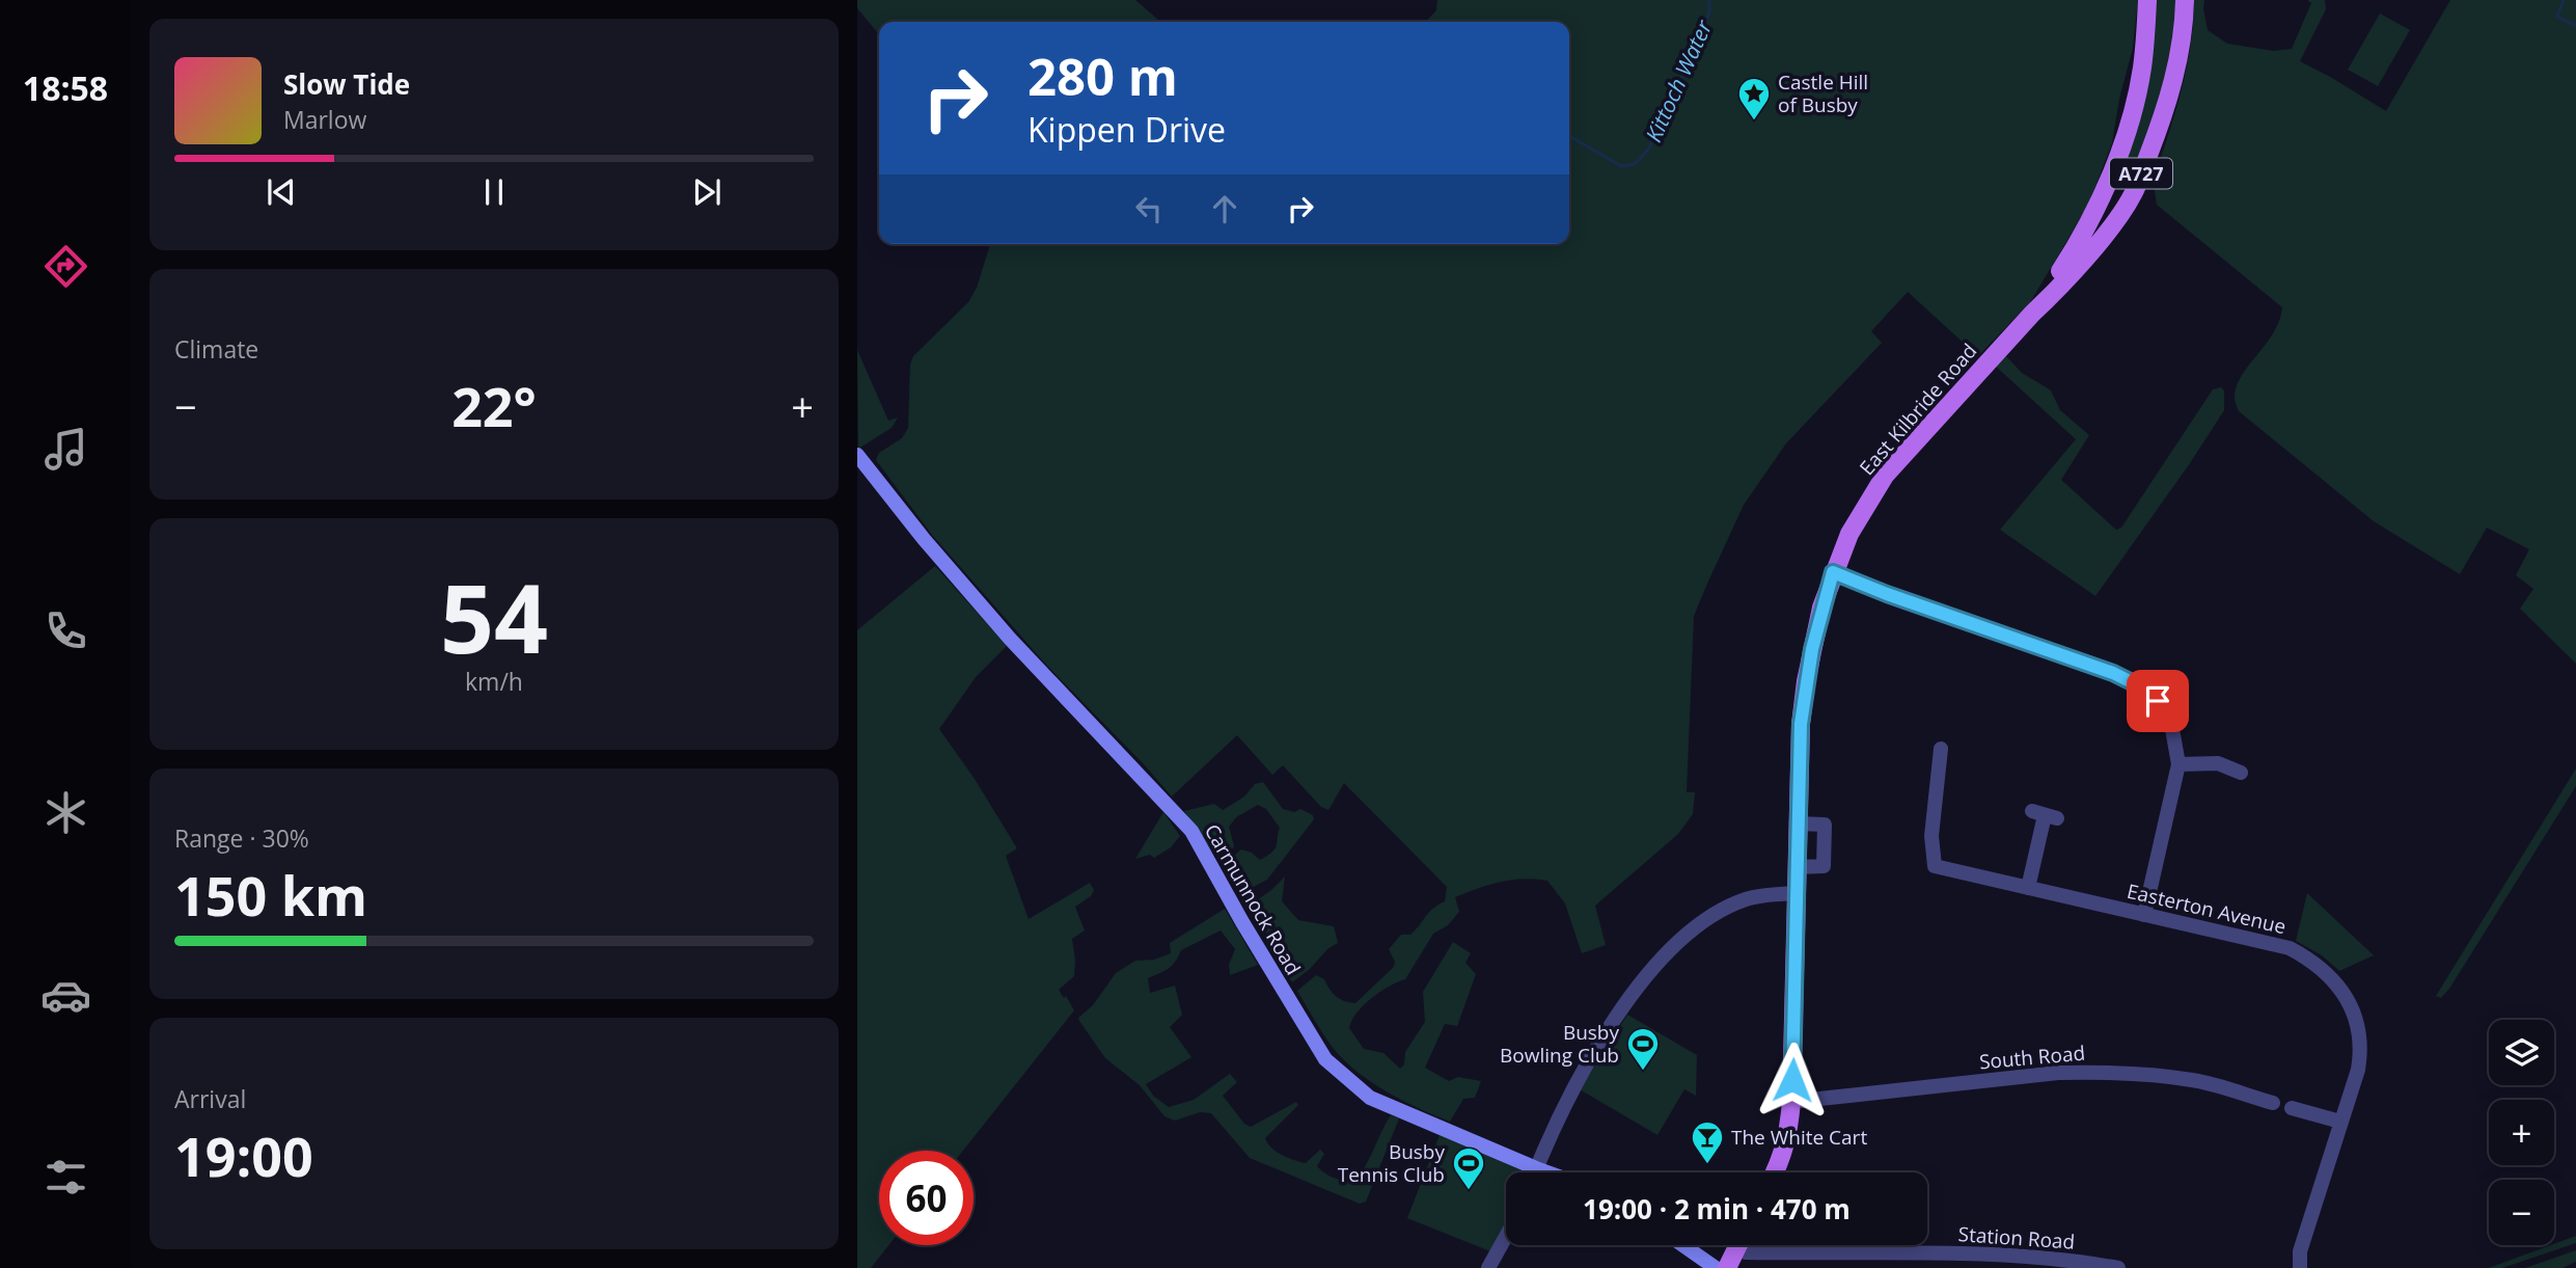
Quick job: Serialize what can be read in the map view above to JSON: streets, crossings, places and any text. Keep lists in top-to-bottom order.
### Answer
{
  "streets": {
    "main road": ["A727", "East Kilbride Road", "Carmunnock Road"],
    "street": ["Easterton Avenue", "South Road", "Station Road"]
  },
  "crossings": [
    ["A727", "East Kilbride Road"],
    ["East Kilbride Road", "South Road"]
  ],
  "water": ["Kittoch Water"],
  "places": {
    "place": ["Castle Hill of Busby"],
    "sports": ["Busby Bowling Club", "Busby Tennis Club"],
    "bar": ["The White Cart"]
  },
  "page": {
    "tabs": "18:58",
    "turn": ["280 m", "Kippen Drive"],
    "song": ["Slow Tide", "Marlow"],
    "tile": [
      "Climate",
      ["54", "km/h"],
      ["Range · 30%", "150 km"],
      ["Arrival", "19:00"]
    ],
    "heat": ["−", "22°", "+"],
    "map_buttons": ["+", "−"],
    "limit": "60",
    "trip": "19:00 · 2 min · 470 m"
  }
}
